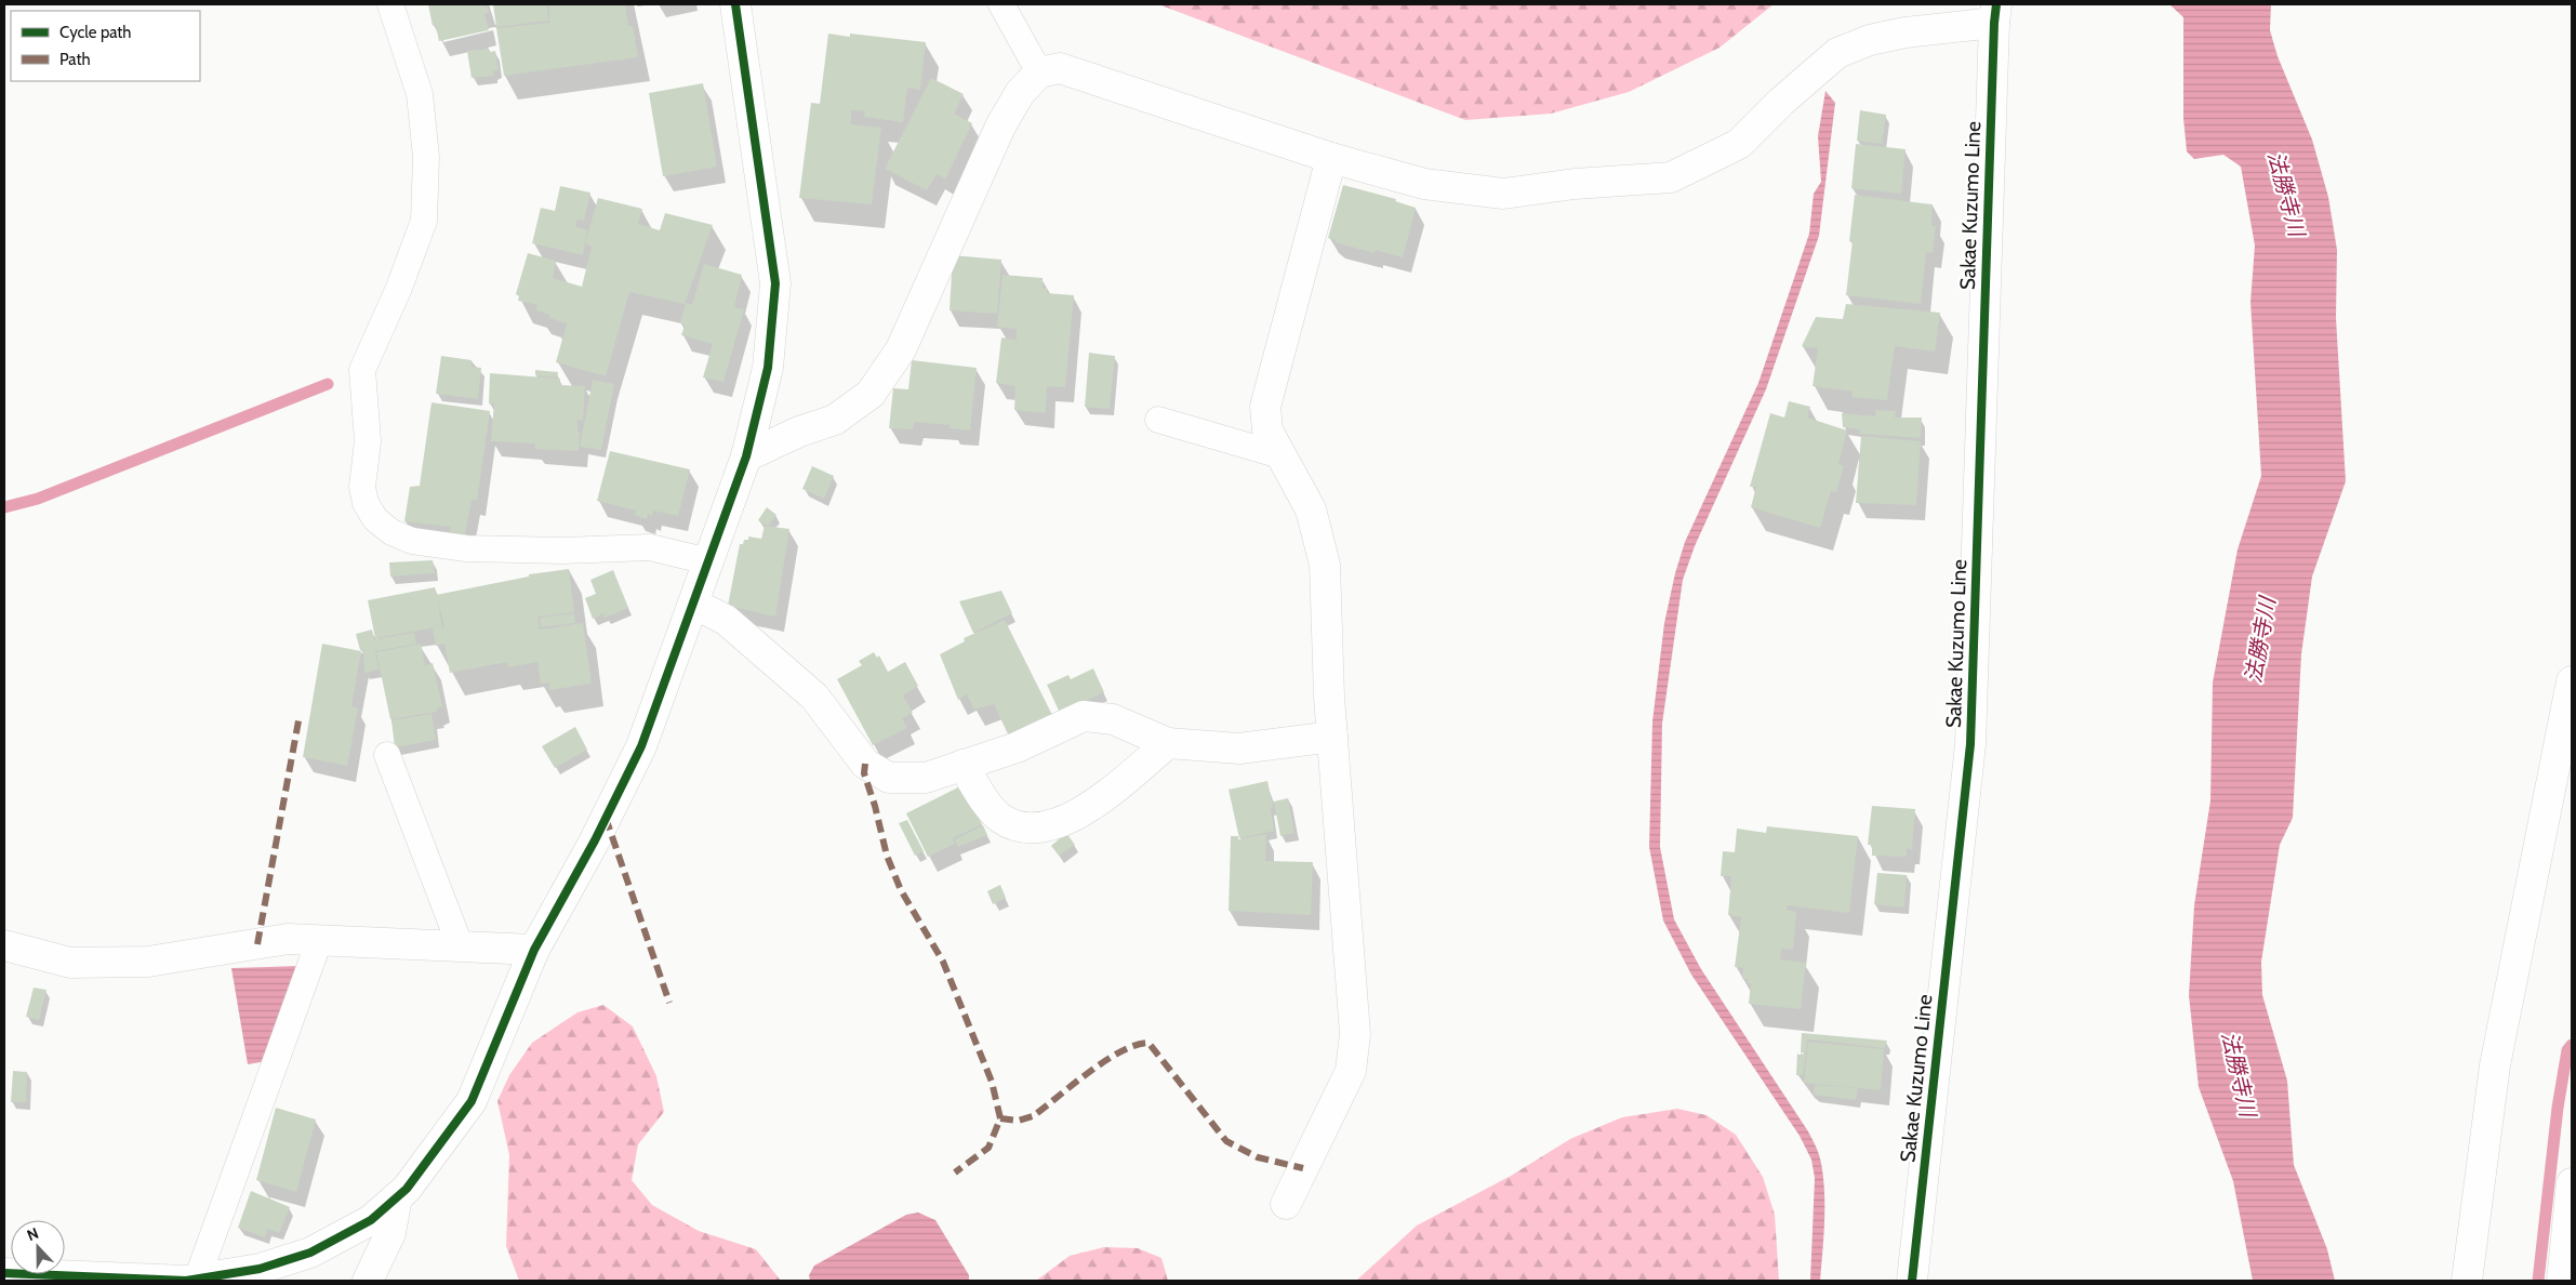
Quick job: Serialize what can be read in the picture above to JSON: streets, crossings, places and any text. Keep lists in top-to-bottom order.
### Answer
{
  "streets": {
    "street": ["Sakae Kuzumo Line"]
  },
  "water": ["法勝寺川"],
  "legend": ["Cycle path", "Path"],
  "north": "top"
}
